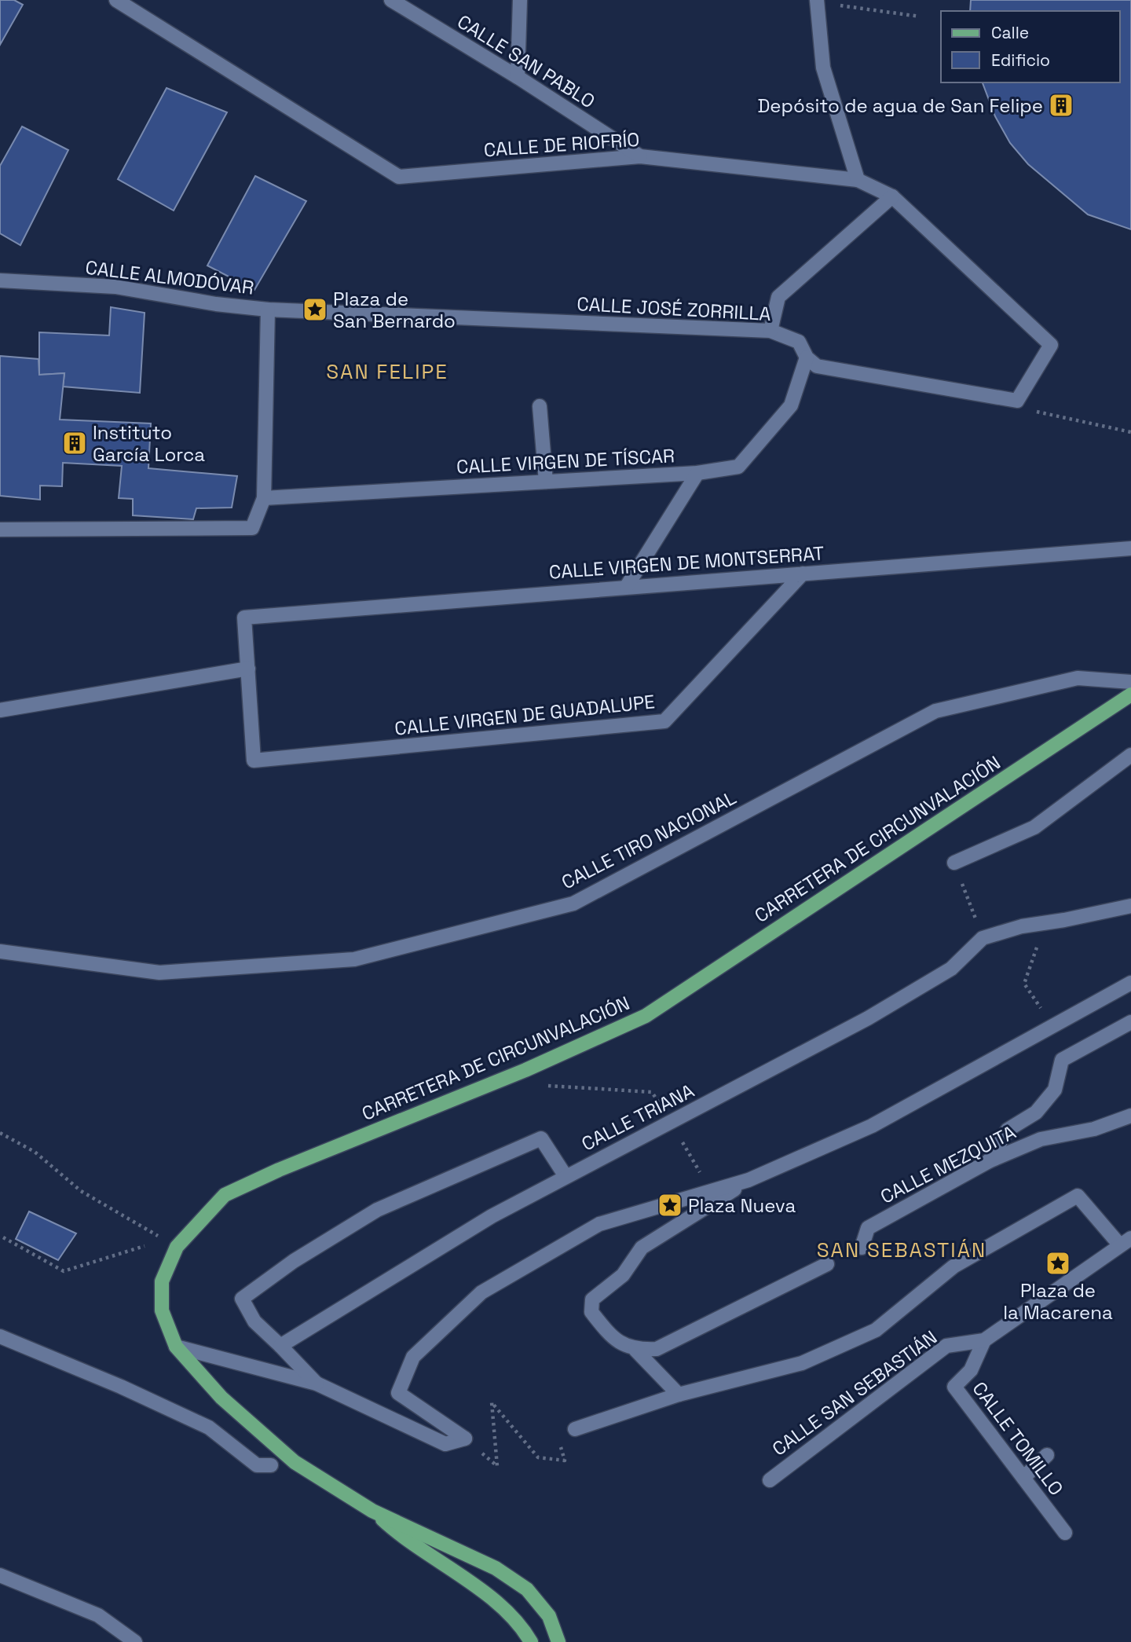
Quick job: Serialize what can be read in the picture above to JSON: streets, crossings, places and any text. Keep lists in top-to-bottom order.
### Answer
{
  "streets": {
    "main road": ["CARRETERA DE CIRCUNVALACIÓN"],
    "street": [
      "CALLE SAN PABLO",
      "CALLE DE RIOFRÍO",
      "CALLE ALMODÓVAR",
      "CALLE JOSÉ ZORRILLA",
      "CALLE VIRGEN DE TÍSCAR",
      "CALLE VIRGEN DE MONTSERRAT",
      "CALLE VIRGEN DE GUADALUPE",
      "CALLE TIRO NACIONAL",
      "CALLE TRIANA",
      "CALLE MEZQUITA",
      "CALLE SAN SEBASTIÁN",
      "CALLE TOMILLO"
    ]
  },
  "crossings": [
    ["CALLE SAN PABLO", "CALLE DE RIOFRÍO"],
    ["CALLE ALMODÓVAR", "CALLE JOSÉ ZORRILLA"],
    ["CALLE JOSÉ ZORRILLA", "CALLE VIRGEN DE TÍSCAR"],
    ["CALLE VIRGEN DE MONTSERRAT", "CALLE VIRGEN DE GUADALUPE"],
    ["CALLE SAN SEBASTIÁN", "CALLE TOMILLO"]
  ],
  "districts": ["SAN FELIPE", "SAN SEBASTIÁN"],
  "places": {
    "building": ["Depósito de agua de San Felipe", "Instituto García Lorca"],
    "place": ["Plaza de San Bernardo", "Plaza Nueva", "Plaza de la Macarena"]
  },
  "legend": ["Calle", "Edificio"]
}
